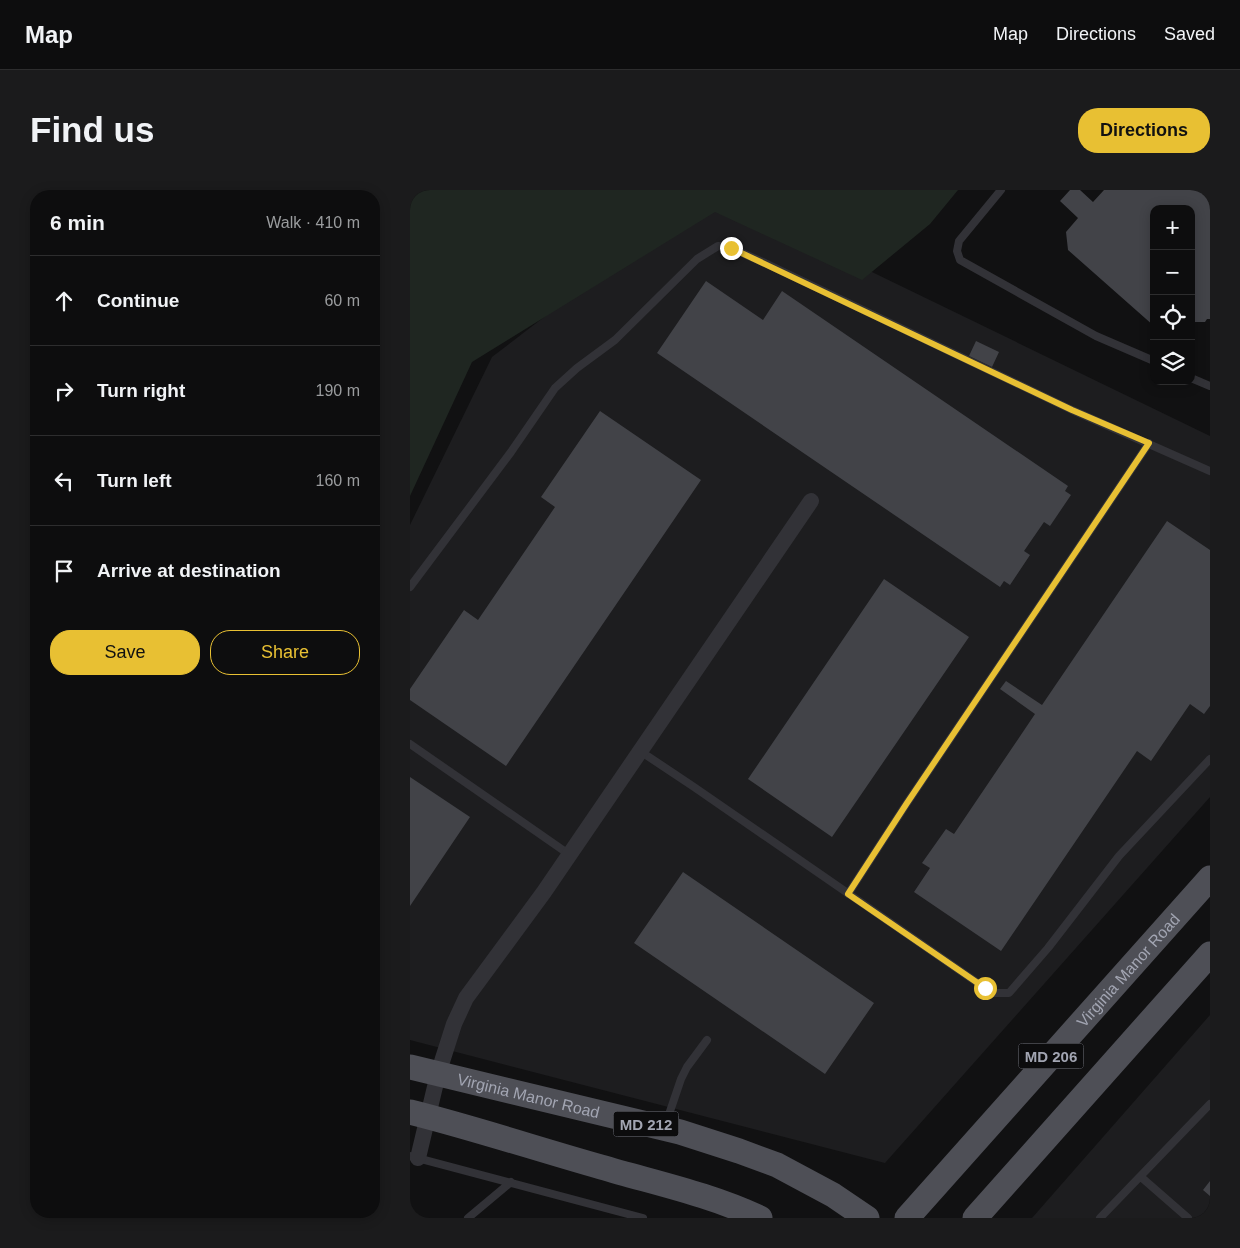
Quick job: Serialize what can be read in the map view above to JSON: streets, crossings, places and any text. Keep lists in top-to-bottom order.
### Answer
{
  "streets": {
    "main road": ["Virginia Manor Road", "MD 206", "MD 212"]
  },
  "page": {
    "header": "Map",
    "nav": ["Map", "Directions", "Saved"],
    "buttons": [
      "Directions",
      ["Save", "Share"]
    ],
    "title": "Find us",
    "heading": ["6 min", "Walk · 410 m"],
    "map_buttons": ["+", "−"],
    "list": [
      ["Continue", "60 m"],
      ["Turn right", "190 m"],
      ["Turn left", "160 m"],
      "Arrive at destination"
    ]
  }
}
